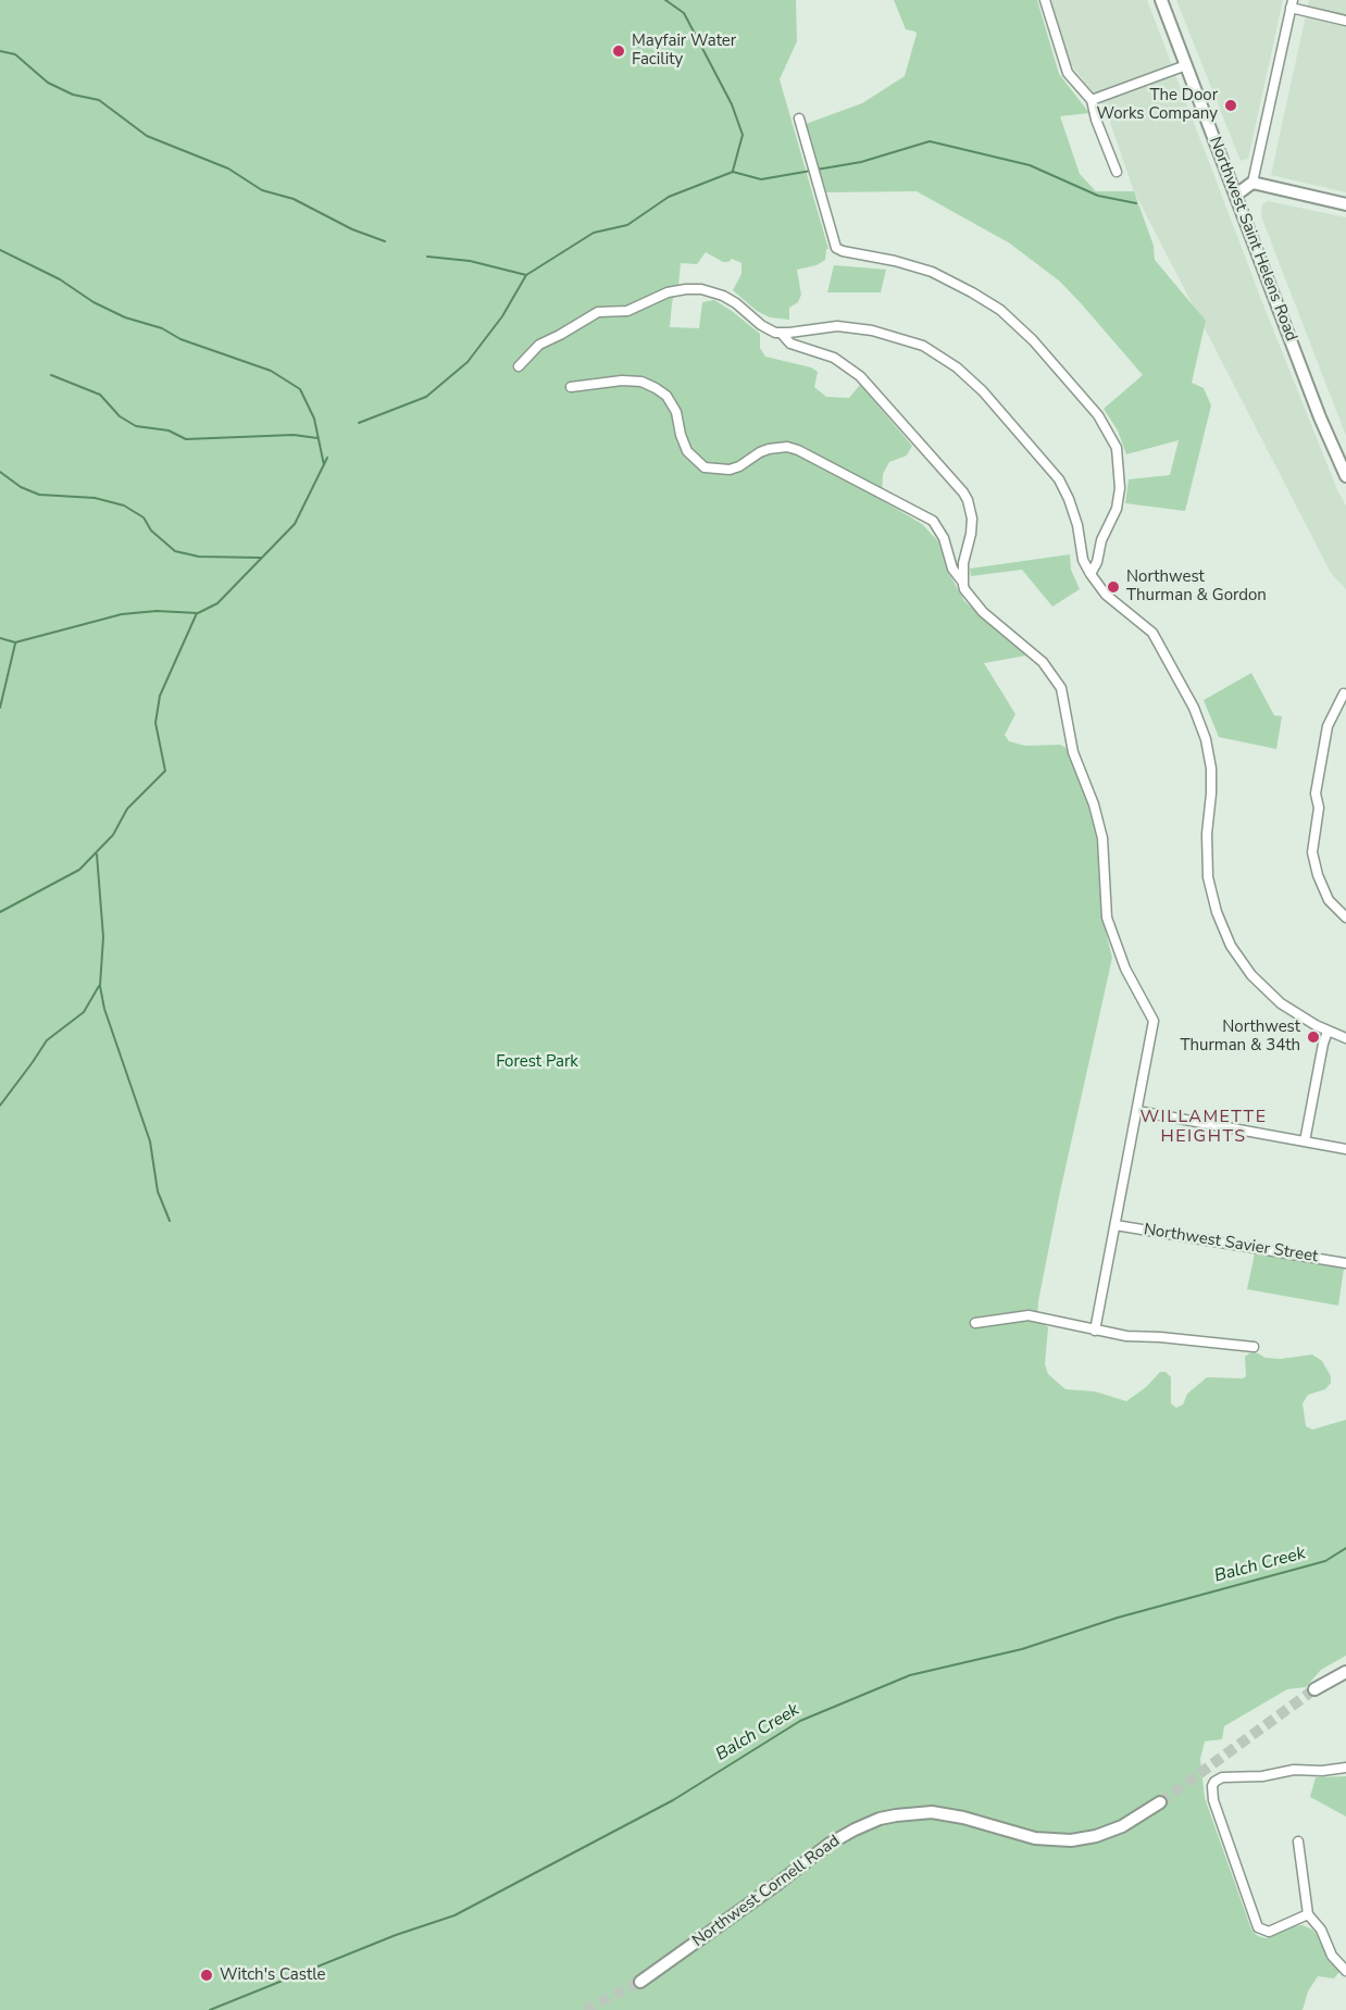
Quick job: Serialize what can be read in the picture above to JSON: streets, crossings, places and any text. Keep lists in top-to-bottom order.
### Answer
{
  "streets": {
    "main road": ["Northwest Saint Helens Road", "Northwest Cornell Road"],
    "street": ["Northwest Savier Street"]
  },
  "districts": ["WILLAMETTE HEIGHTS"],
  "water": ["Balch Creek"],
  "parks": ["Forest Park"],
  "places": [
    "Mayfair Water Facility",
    "The Door Works Company",
    "Northwest Thurman & Gordon",
    "Northwest Thurman & 34th",
    "Witch's Castle"
  ]
}
